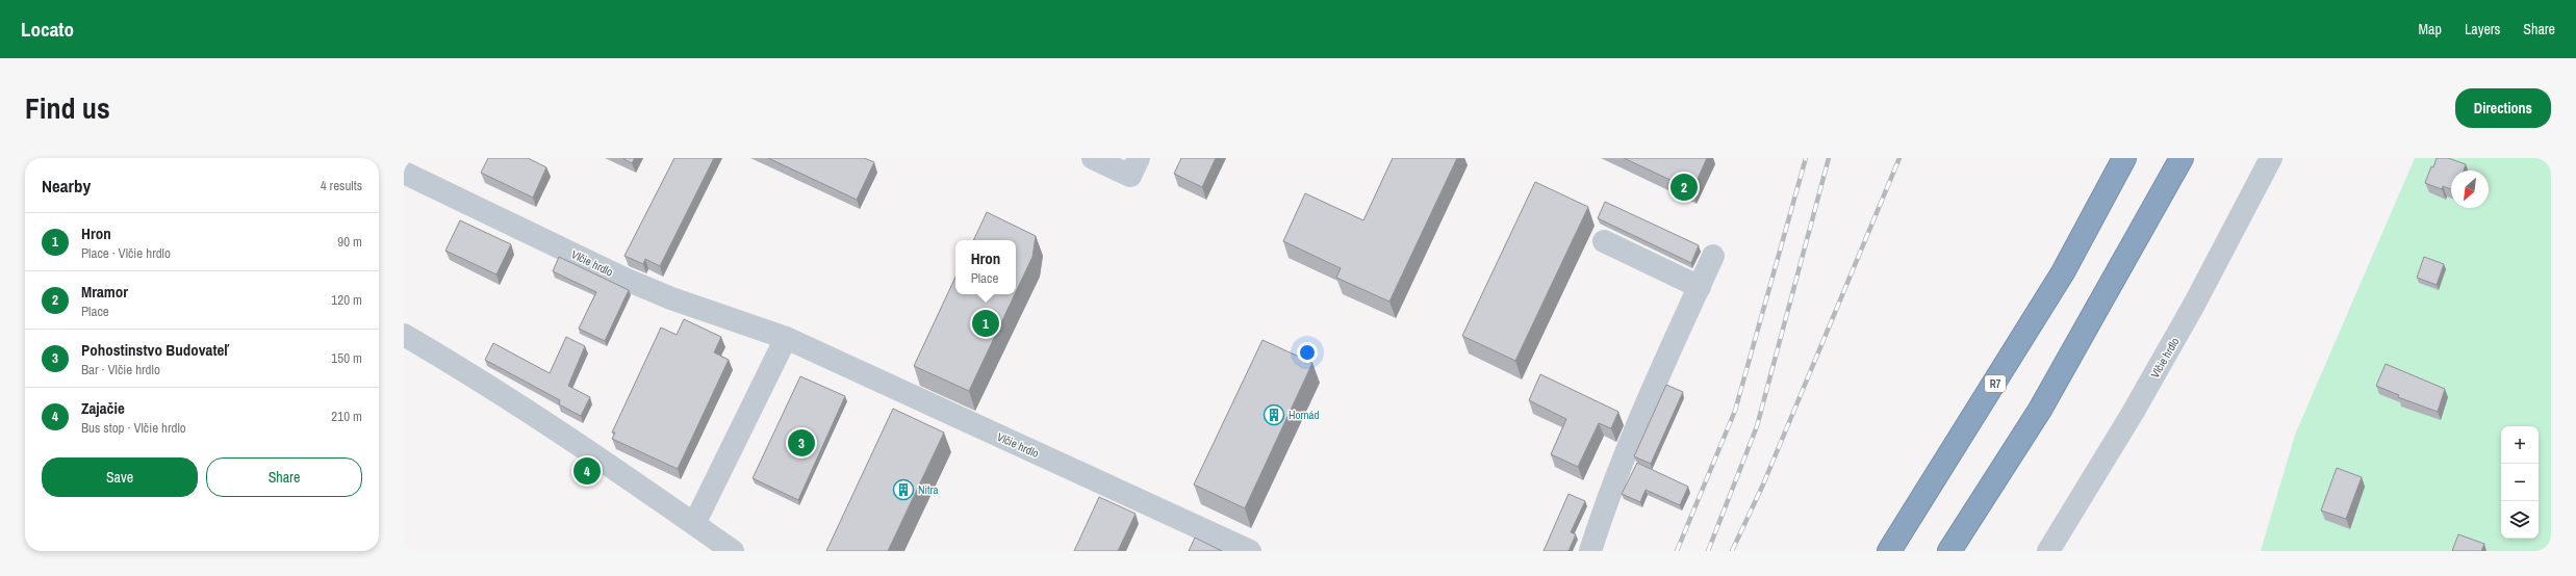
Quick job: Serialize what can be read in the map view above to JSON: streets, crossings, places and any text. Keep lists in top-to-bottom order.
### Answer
{
  "streets": {
    "highway": ["R7"],
    "street": ["Vlčie hrdlo"]
  },
  "places": {
    "building": ["Hornád", "Nitra"]
  },
  "north": "bottom left",
  "page": {
    "header": "Locato",
    "nav": ["Map", "Layers", "Share"],
    "title": "Find us",
    "buttons": [
      "Directions",
      ["Save", "Share"]
    ],
    "heading": ["Nearby", "4 results"],
    "pins": [
      "2",
      "1",
      "3",
      "4"
    ],
    "list": [
      {
        "mark": "1",
        "name": "Hron",
        "note": "Place · Vlčie hrdlo",
        "value": "90 m"
      },
      {
        "mark": "2",
        "name": "Mramor",
        "note": "Place",
        "value": "120 m"
      },
      {
        "mark": "3",
        "name": "Pohostinstvo Budovateľ",
        "note": "Bar · Vlčie hrdlo",
        "value": "150 m"
      },
      {
        "mark": "4",
        "name": "Zajačie",
        "note": "Bus stop · Vlčie hrdlo",
        "value": "210 m"
      }
    ],
    "popup": ["Hron", "Place"],
    "map_buttons": ["+", "−"]
  }
}
